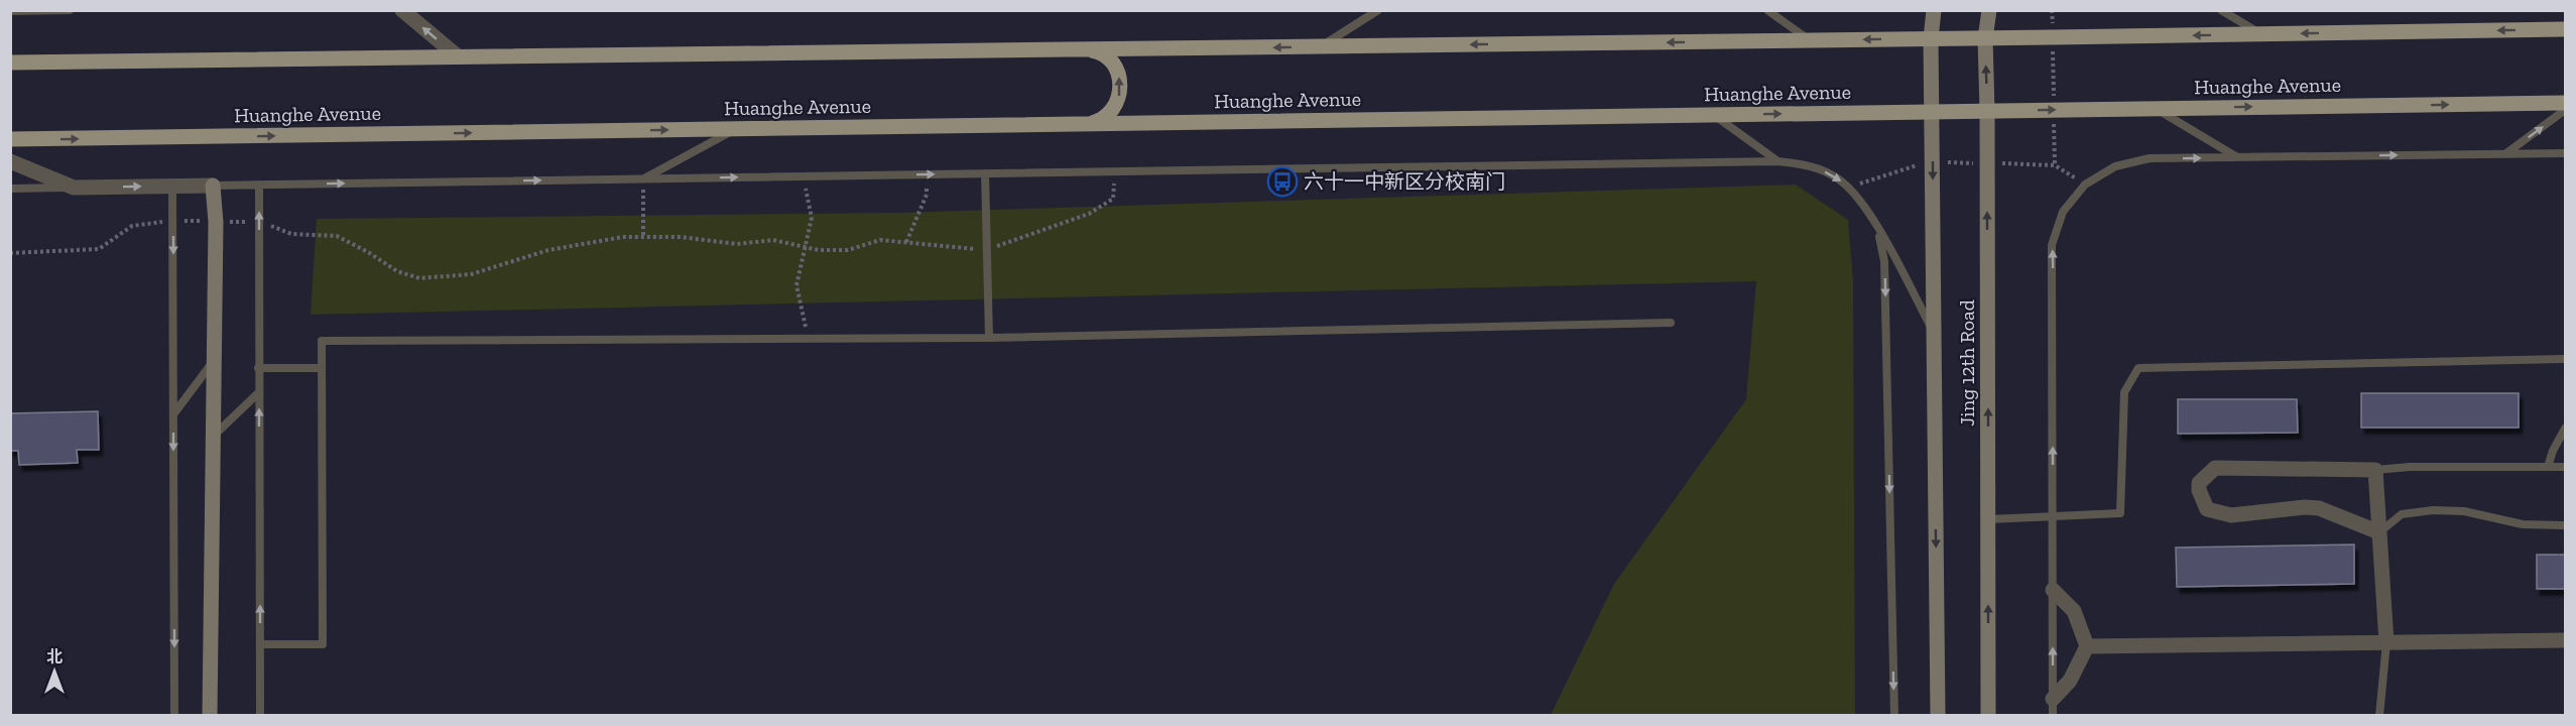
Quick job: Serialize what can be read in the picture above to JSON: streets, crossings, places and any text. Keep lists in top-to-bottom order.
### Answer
{
  "streets": {
    "main road": ["Huanghe Avenue", "Jing 12th Road"]
  },
  "crossings": [
    ["Huanghe Avenue", "Jing 12th Road"]
  ],
  "places": {
    "bus stop": ["六十一中新区分校南门"]
  },
  "north": "top"
}
